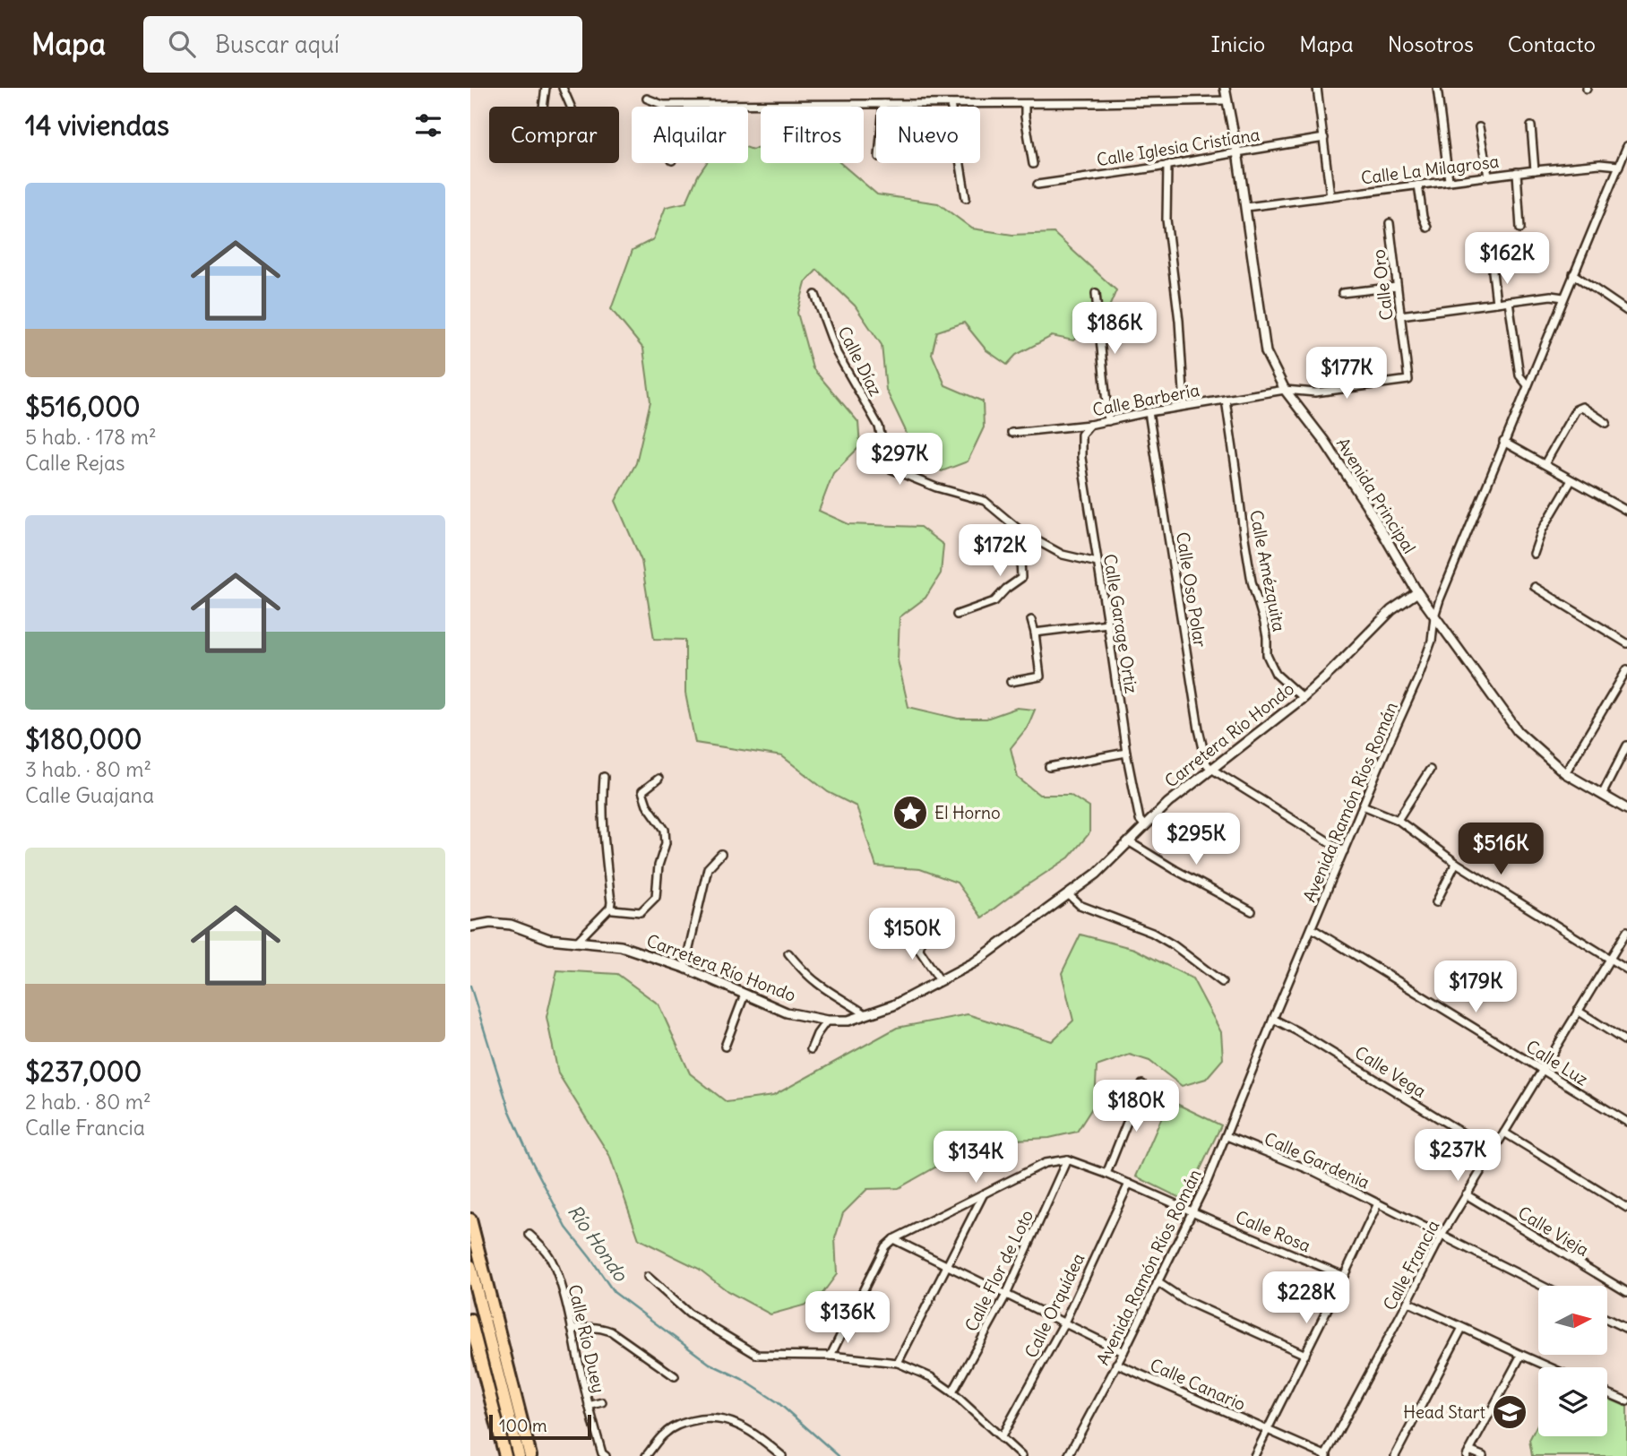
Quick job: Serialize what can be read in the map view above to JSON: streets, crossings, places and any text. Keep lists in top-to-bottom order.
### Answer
{
  "streets": {
    "street": [
      "Calle Iglesia Cristiana",
      "Calle La Milagrosa",
      "Calle Oro",
      "Calle Díaz",
      "Calle Barbería",
      "Avenida Principal",
      "Calle Amézquita",
      "Calle Oso Polar",
      "Calle Garage Ortiz",
      "Carretera Río Hondo",
      "Avenida Ramón Ríos Román",
      "Calle Luz",
      "Calle Vega",
      "Calle Gardenia",
      "Calle Rosa",
      "Calle Vieja",
      "Calle Francia",
      "Calle Flor de Loto",
      "Calle Orquídea",
      "Calle Río Duey",
      "Calle Canario"
    ]
  },
  "crossings": [
    ["Calle Iglesia Cristiana", "Avenida Principal"],
    ["Calle La Milagrosa", "Avenida Principal"],
    ["Calle La Milagrosa", "Avenida Ramón Ríos Román"],
    ["Calle Oro", "Calle Barbería"],
    ["Calle Díaz", "Calle Garage Ortiz"],
    ["Calle Barbería", "Avenida Principal"],
    ["Calle Barbería", "Calle Amézquita"],
    ["Calle Barbería", "Calle Oso Polar"],
    ["Calle Barbería", "Calle Garage Ortiz"],
    ["Avenida Principal", "Carretera Río Hondo"],
    ["Avenida Principal", "Avenida Ramón Ríos Román"],
    ["Calle Amézquita", "Carretera Río Hondo"],
    ["Calle Oso Polar", "Carretera Río Hondo"],
    ["Calle Garage Ortiz", "Carretera Río Hondo"],
    ["Avenida Ramón Ríos Román", "Calle Luz"],
    ["Avenida Ramón Ríos Román", "Calle Vega"],
    ["Avenida Ramón Ríos Román", "Calle Gardenia"],
    ["Avenida Ramón Ríos Román", "Calle Rosa"],
    ["Avenida Ramón Ríos Román", "Calle Canario"],
    ["Calle Luz", "Calle Francia"],
    ["Calle Vega", "Calle Francia"],
    ["Calle Gardenia", "Calle Francia"],
    ["Calle Rosa", "Calle Flor de Loto"],
    ["Calle Rosa", "Calle Orquídea"],
    ["Calle Vieja", "Calle Francia"],
    ["Calle Francia", "Calle Canario"]
  ],
  "water": ["Río Hondo"],
  "places": {
    "place": ["El Horno"],
    "school or university": ["Head Start"]
  },
  "scale_bar": "100 m",
  "north": "right",
  "page": {
    "header": "Mapa",
    "search": "Buscar aquí",
    "nav": [
      "Inicio",
      "Mapa",
      "Nosotros",
      "Contacto"
    ],
    "heading": "14 viviendas",
    "chip": [
      "Comprar",
      "Alquilar",
      "Filtros",
      "Nuevo"
    ],
    "list": [
      {
        "name": "$516,000",
        "note": "5 hab. · 178 m² · Calle Rejas"
      },
      {
        "name": "$180,000",
        "note": "3 hab. · 80 m² · Calle Guajana"
      },
      {
        "name": "$237,000",
        "note": "2 hab. · 80 m² · Calle Francia"
      }
    ],
    "price": [
      "$162K",
      "$186K",
      "$177K",
      "$297K",
      "$172K",
      "$295K",
      "$516K",
      "$150K",
      "$179K",
      "$180K",
      "$237K",
      "$134K",
      "$228K",
      "$136K"
    ],
    "scale": "100 m"
  }
}
